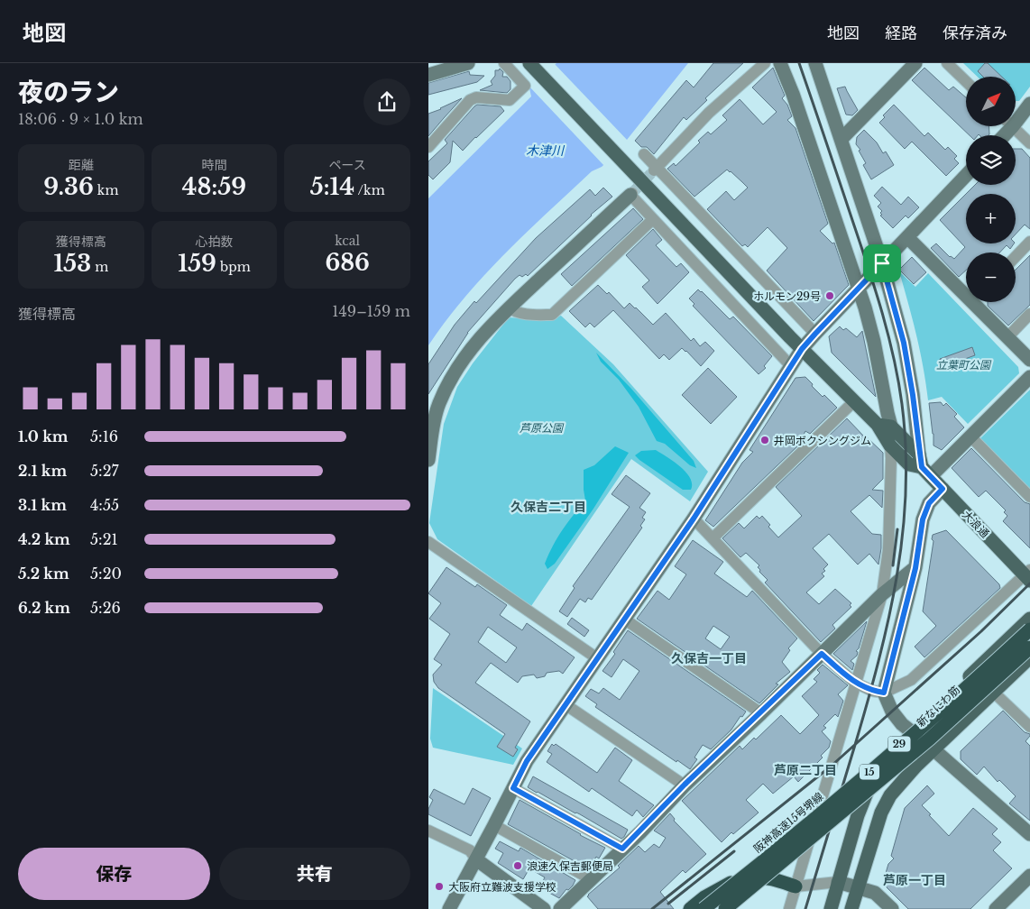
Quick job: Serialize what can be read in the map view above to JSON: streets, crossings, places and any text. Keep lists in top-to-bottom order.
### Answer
{
  "streets": {
    "highway": ["15", "阪神高速15号堺線"],
    "main road": ["大浪通", "新なにわ筋", "29"]
  },
  "districts": [
    "久保吉二丁目",
    "久保吉一丁目",
    "芦原二丁目",
    "芦原一丁目"
  ],
  "water": ["木津川"],
  "parks": ["立葉町公園", "芦原公園"],
  "places": [
    "ホルモン29号",
    "井岡ボクシングジム",
    "浪速久保吉郵便局",
    "大阪府立難波支援学校"
  ],
  "north": "top right",
  "page": {
    "header": "地図",
    "nav": ["地図", "経路", "保存済み"],
    "heading": ["夜のラン", "18:06 · 9 × 1.0 km"],
    "map_buttons": ["+", "−"],
    "stats": [
      ["距離", "9.36 km"],
      ["時間", "48:59"],
      ["ペース", "5:14 /km"],
      ["獲得標高", "153 m"],
      ["心拍数", "159 bpm"],
      ["kcal", "686"]
    ],
    "chart": ["獲得標高", "149–159 m"],
    "list": [
      {
        "name": "1.0 km",
        "note": "5:16"
      },
      {
        "name": "2.1 km",
        "note": "5:27"
      },
      {
        "name": "3.1 km",
        "note": "4:55"
      },
      {
        "name": "4.2 km",
        "note": "5:21"
      },
      {
        "name": "5.2 km",
        "note": "5:20"
      },
      {
        "name": "6.2 km",
        "note": "5:26"
      }
    ],
    "buttons": ["保存", "共有"]
  }
}
